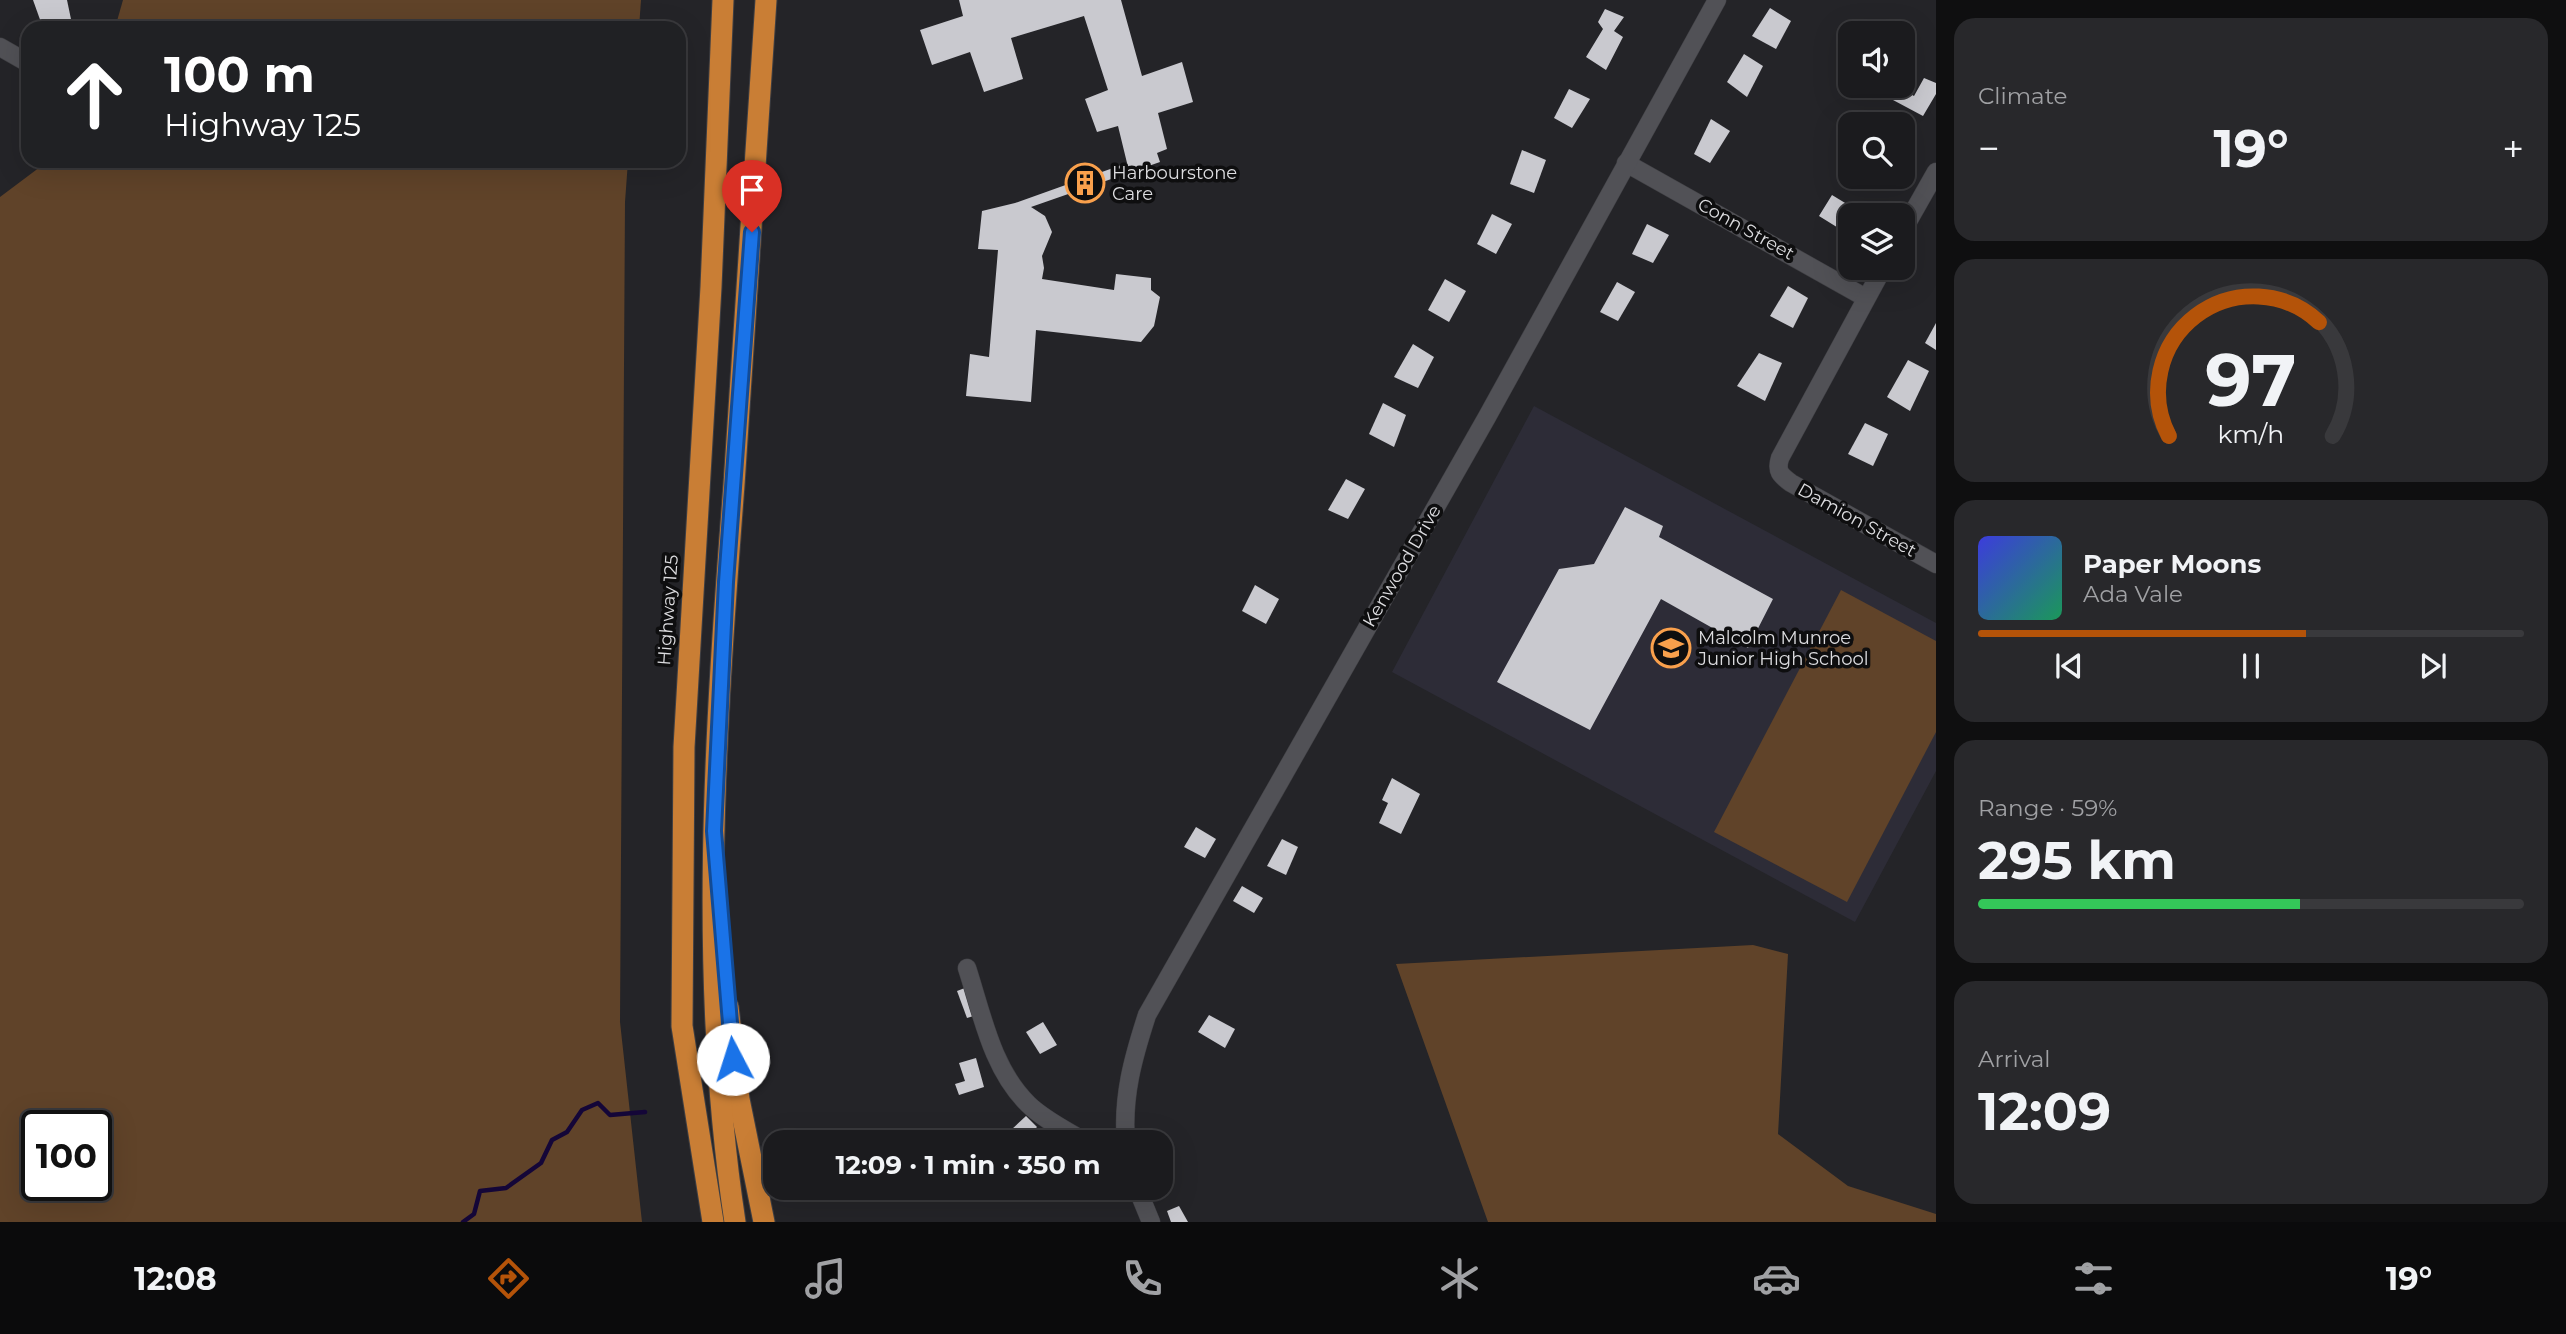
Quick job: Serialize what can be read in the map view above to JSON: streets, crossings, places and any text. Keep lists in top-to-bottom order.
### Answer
{
  "streets": {
    "highway": ["Highway 125"],
    "street": ["Conn Street", "Damion Street", "Kenwood Drive"]
  },
  "crossings": [
    ["Conn Street", "Damion Street"],
    ["Conn Street", "Kenwood Drive"]
  ],
  "places": {
    "building": ["Harbourstone Care"],
    "school or university": ["Malcolm Munroe Junior High School"]
  },
  "page": {
    "tile": [
      "Climate",
      ["Range · 59%", "295 km"],
      ["Arrival", "12:09"]
    ],
    "turn": ["100 m", "Highway 125"],
    "heat": ["−", "19°", "+"],
    "song": ["Paper Moons", "Ada Vale"],
    "limit": "100",
    "trip": "12:09 · 1 min · 350 m",
    "tabs": ["12:08", "19°"],
    "gauge": ["97", "km/h"]
  }
}
